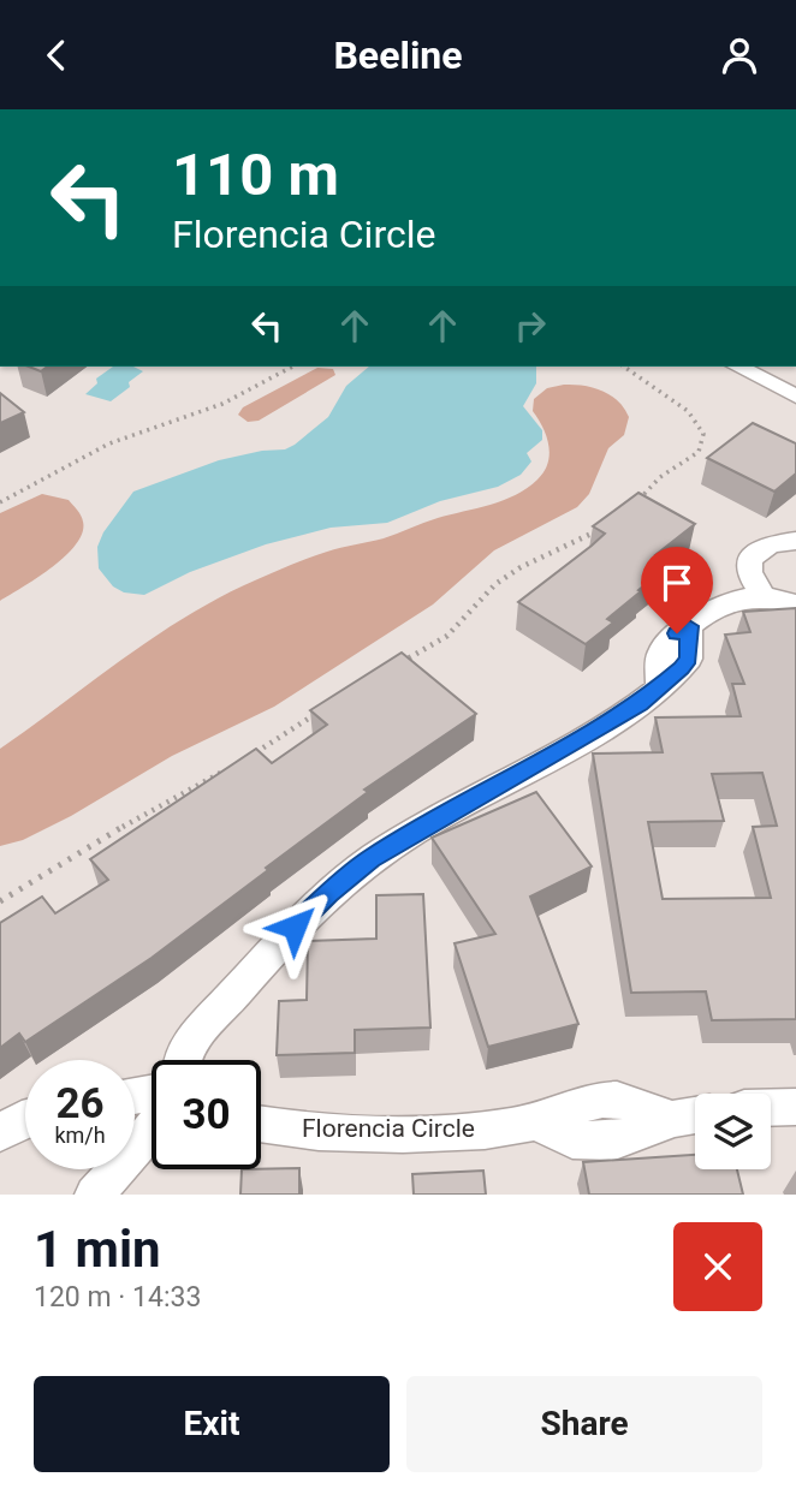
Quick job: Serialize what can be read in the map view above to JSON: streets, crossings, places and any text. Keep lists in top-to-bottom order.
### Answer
{
  "streets": {
    "street": ["Florencia Circle"]
  },
  "page": {
    "header": "Beeline",
    "turn": ["110 m", "Florencia Circle"],
    "speed": "26 km/h",
    "limit": "30",
    "heading": ["1 min", "120 m · 14:33"],
    "buttons": ["Exit", "Share"]
  }
}
